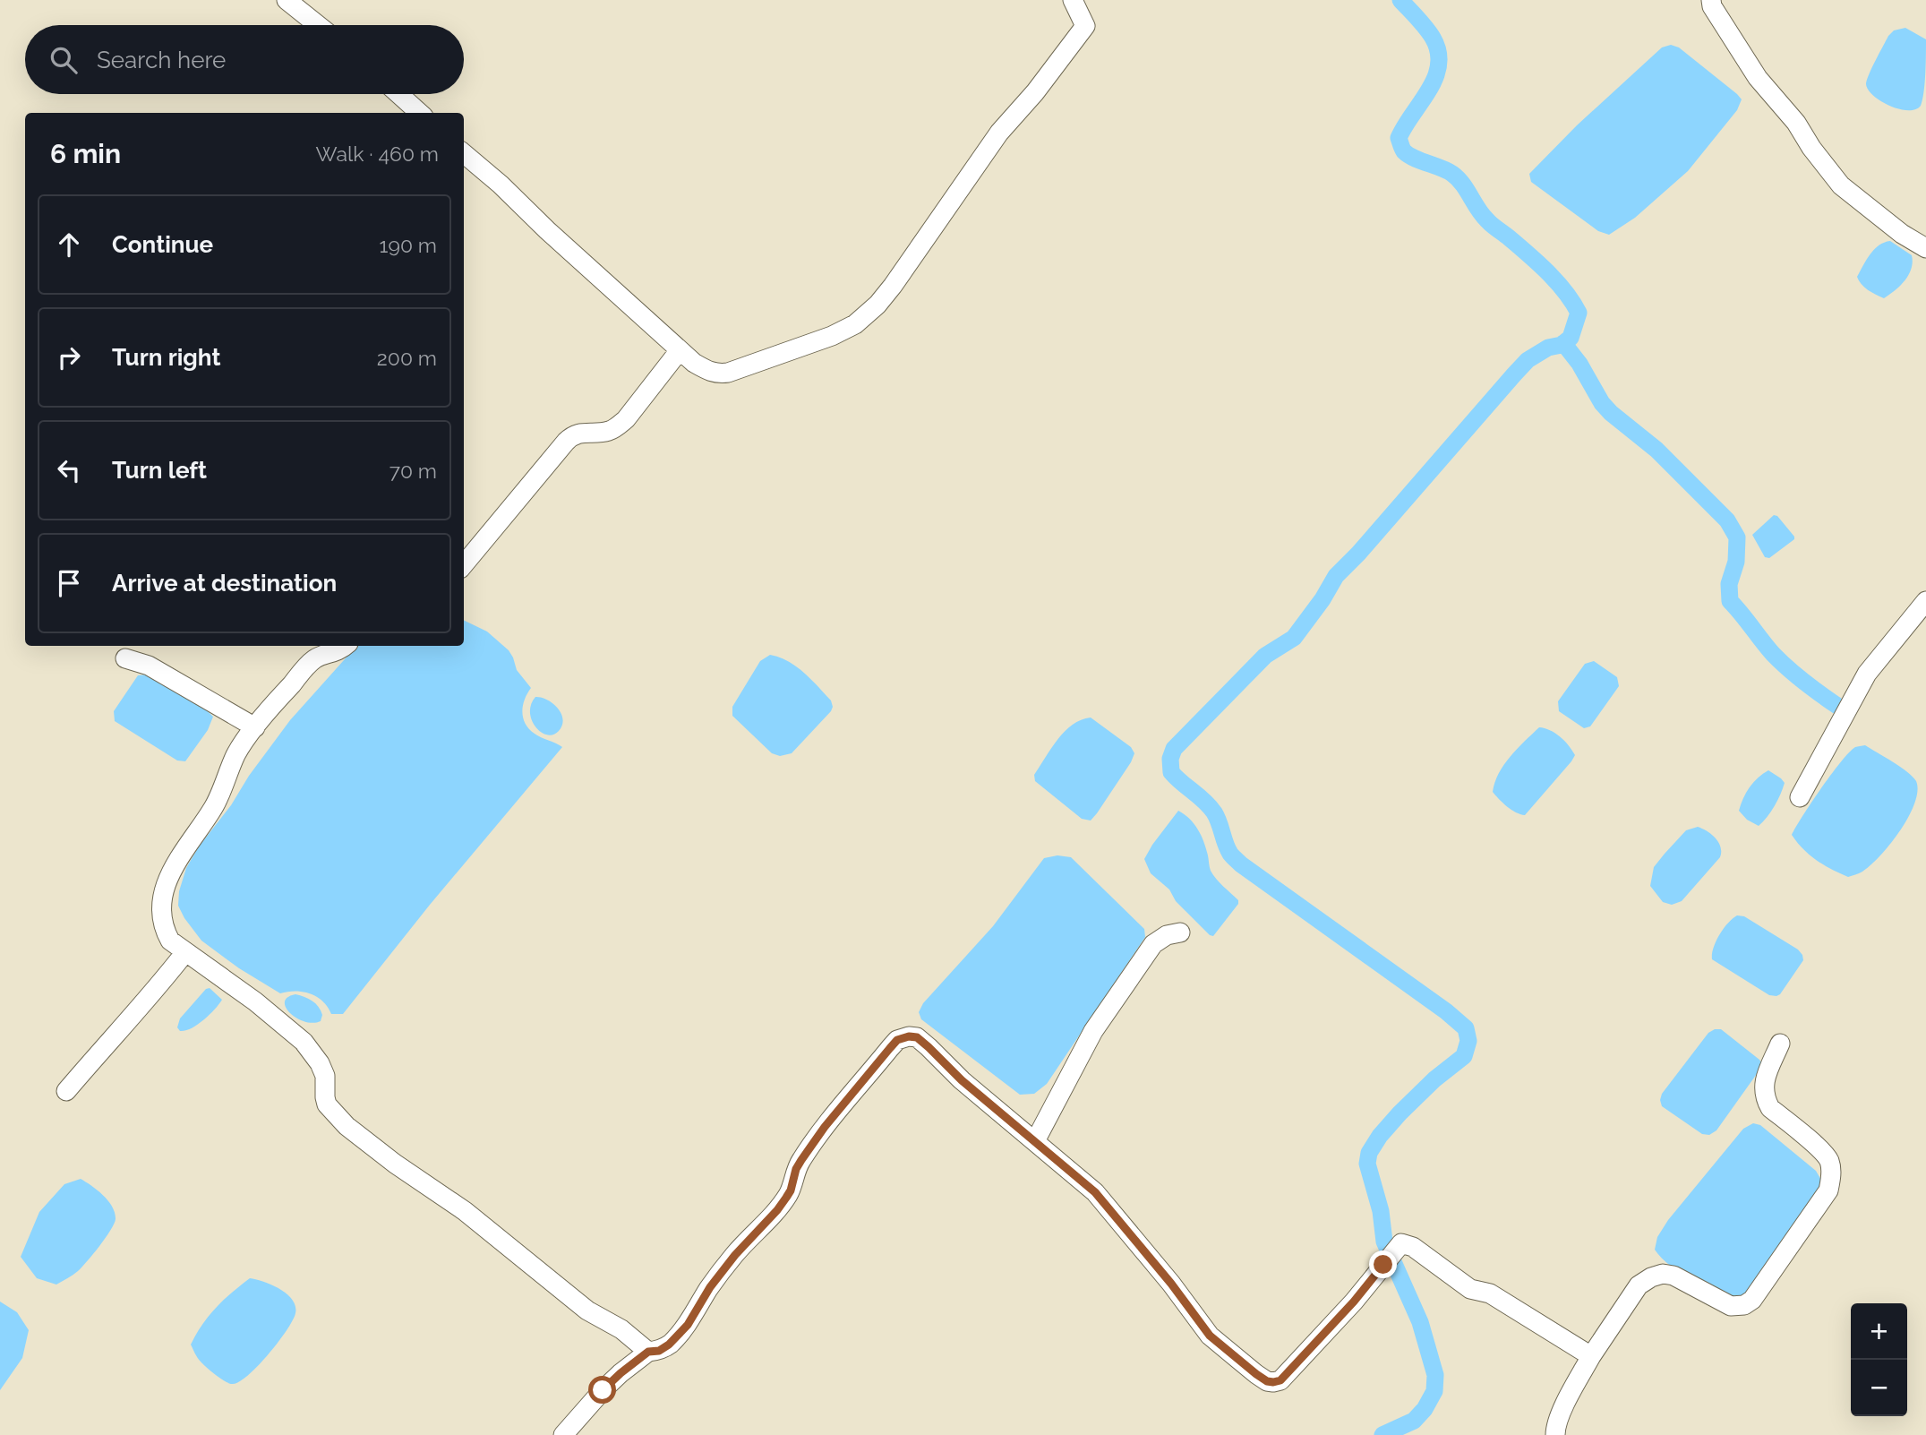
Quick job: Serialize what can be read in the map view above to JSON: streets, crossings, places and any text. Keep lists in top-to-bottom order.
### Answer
{
  "page": {
    "search": "Search here",
    "heading": ["6 min", "Walk · 460 m"],
    "list": [
      ["Continue", "190 m"],
      ["Turn right", "200 m"],
      ["Turn left", "70 m"],
      "Arrive at destination"
    ],
    "map_buttons": ["+", "−"]
  }
}
